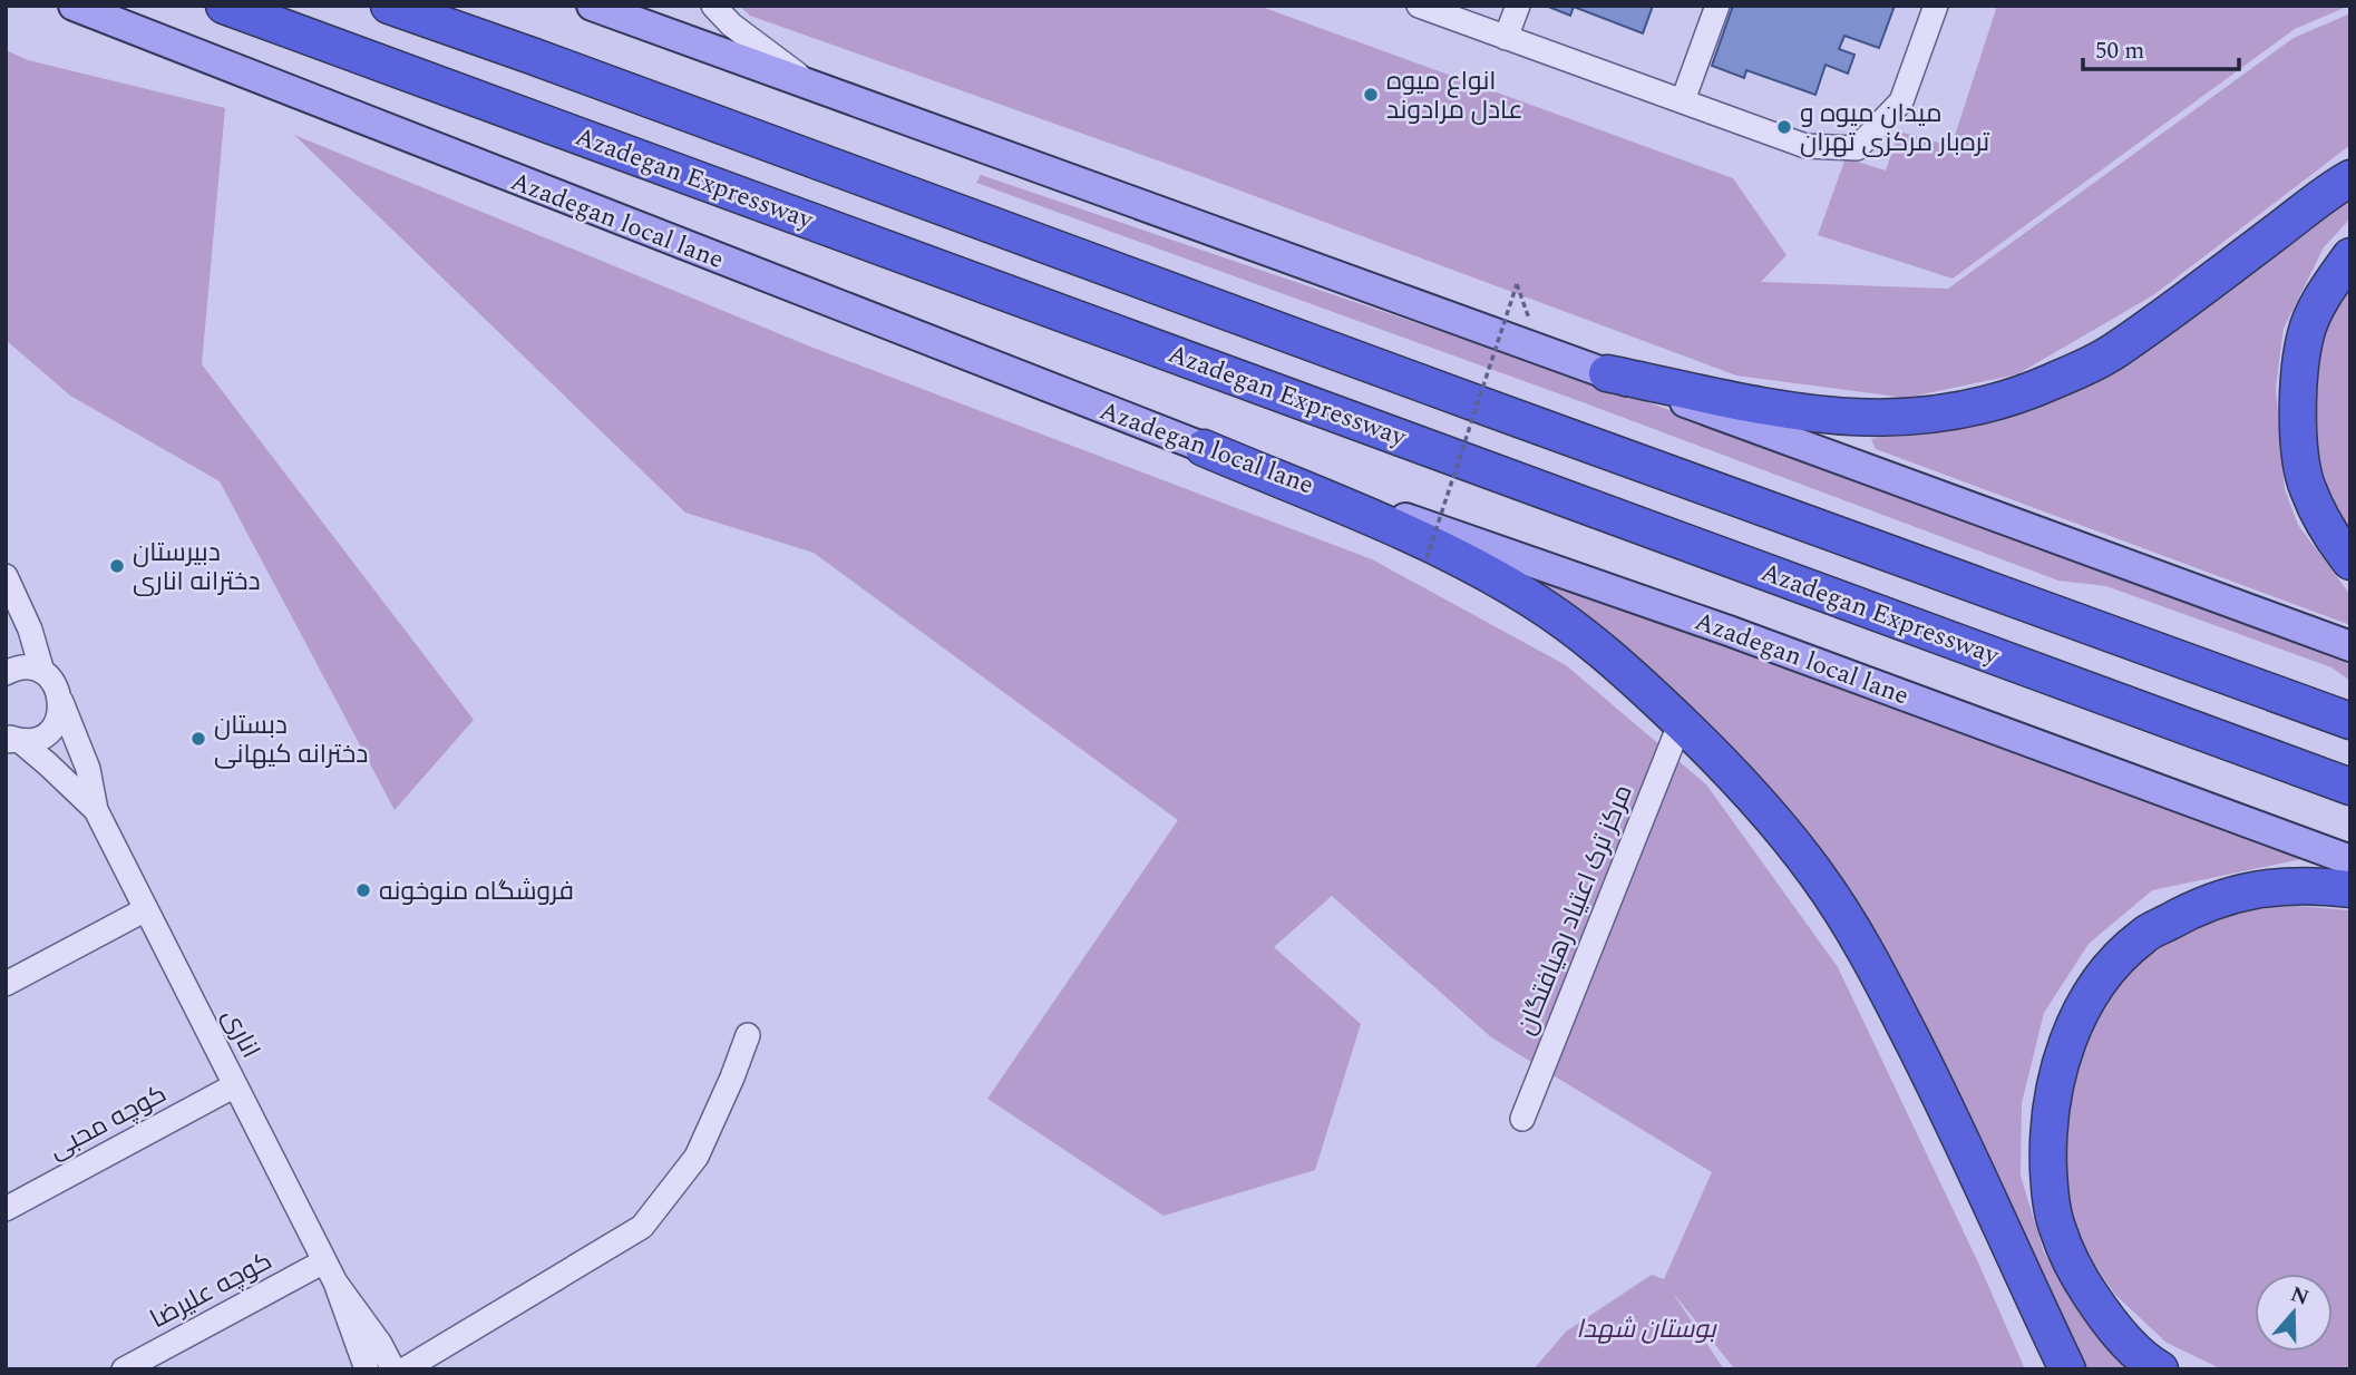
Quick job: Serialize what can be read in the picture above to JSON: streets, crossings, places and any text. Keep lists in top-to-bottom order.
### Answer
{
  "streets": {
    "highway": ["Azadegan Expressway"],
    "main road": ["Azadegan local lane"],
    "street": [
      "مرکز ترک اعتیاد رهیافتگان",
      "اناری",
      "کوچه محبی",
      "کوچه علیرضا"
    ]
  },
  "crossings": [
    ["اناری", "کوچه محبی"],
    ["اناری", "کوچه علیرضا"]
  ],
  "parks": ["بوستان شهدا"],
  "places": [
    "انواع میوه عادل مرادوند",
    "میدان میوه و تره‌بار مرکزی تهران",
    "دبیرستان دخترانه اناری",
    "دبستان دخترانه کیهانی",
    "فروشگاه منوخونه"
  ],
  "scale_bar": "50 m",
  "north": "top"
}
